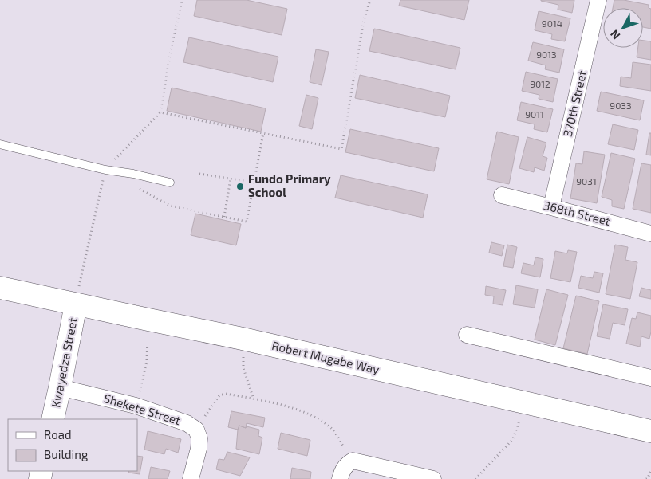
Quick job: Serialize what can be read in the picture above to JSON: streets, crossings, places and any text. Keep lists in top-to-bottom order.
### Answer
{
  "streets": {
    "street": [
      "370th Street",
      "368th Street",
      "Robert Mugabe Way",
      "Kwayedza Street",
      "Shekete Street"
    ]
  },
  "crossings": [
    ["370th Street", "368th Street"],
    ["Robert Mugabe Way", "Kwayedza Street"],
    ["Kwayedza Street", "Shekete Street"]
  ],
  "places": ["Fundo Primary School"],
  "house_numbers": [
    "9014",
    "9013",
    "9012",
    "9033",
    "9011",
    "9031"
  ],
  "legend": ["Road", "Building"],
  "north": "bottom left"
}
